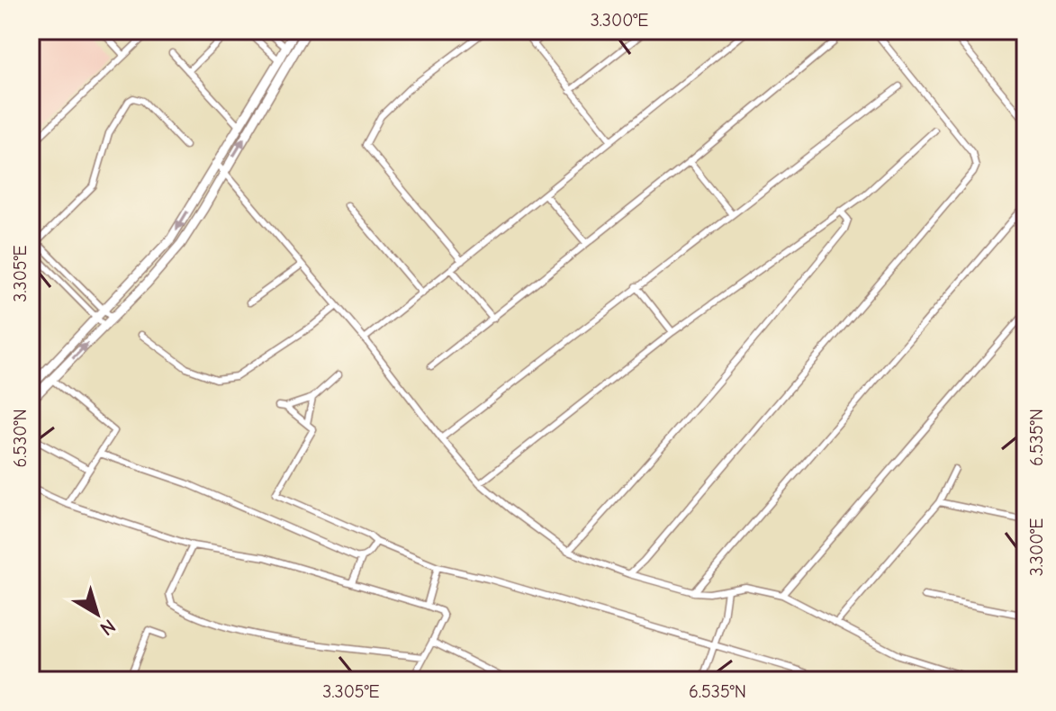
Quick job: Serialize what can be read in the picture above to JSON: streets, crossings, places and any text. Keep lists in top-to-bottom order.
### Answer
{
  "north": "bottom right",
  "coordinates": [
    "3.300°E",
    "3.305°E",
    "6.535°N",
    "6.530°N"
  ]
}
